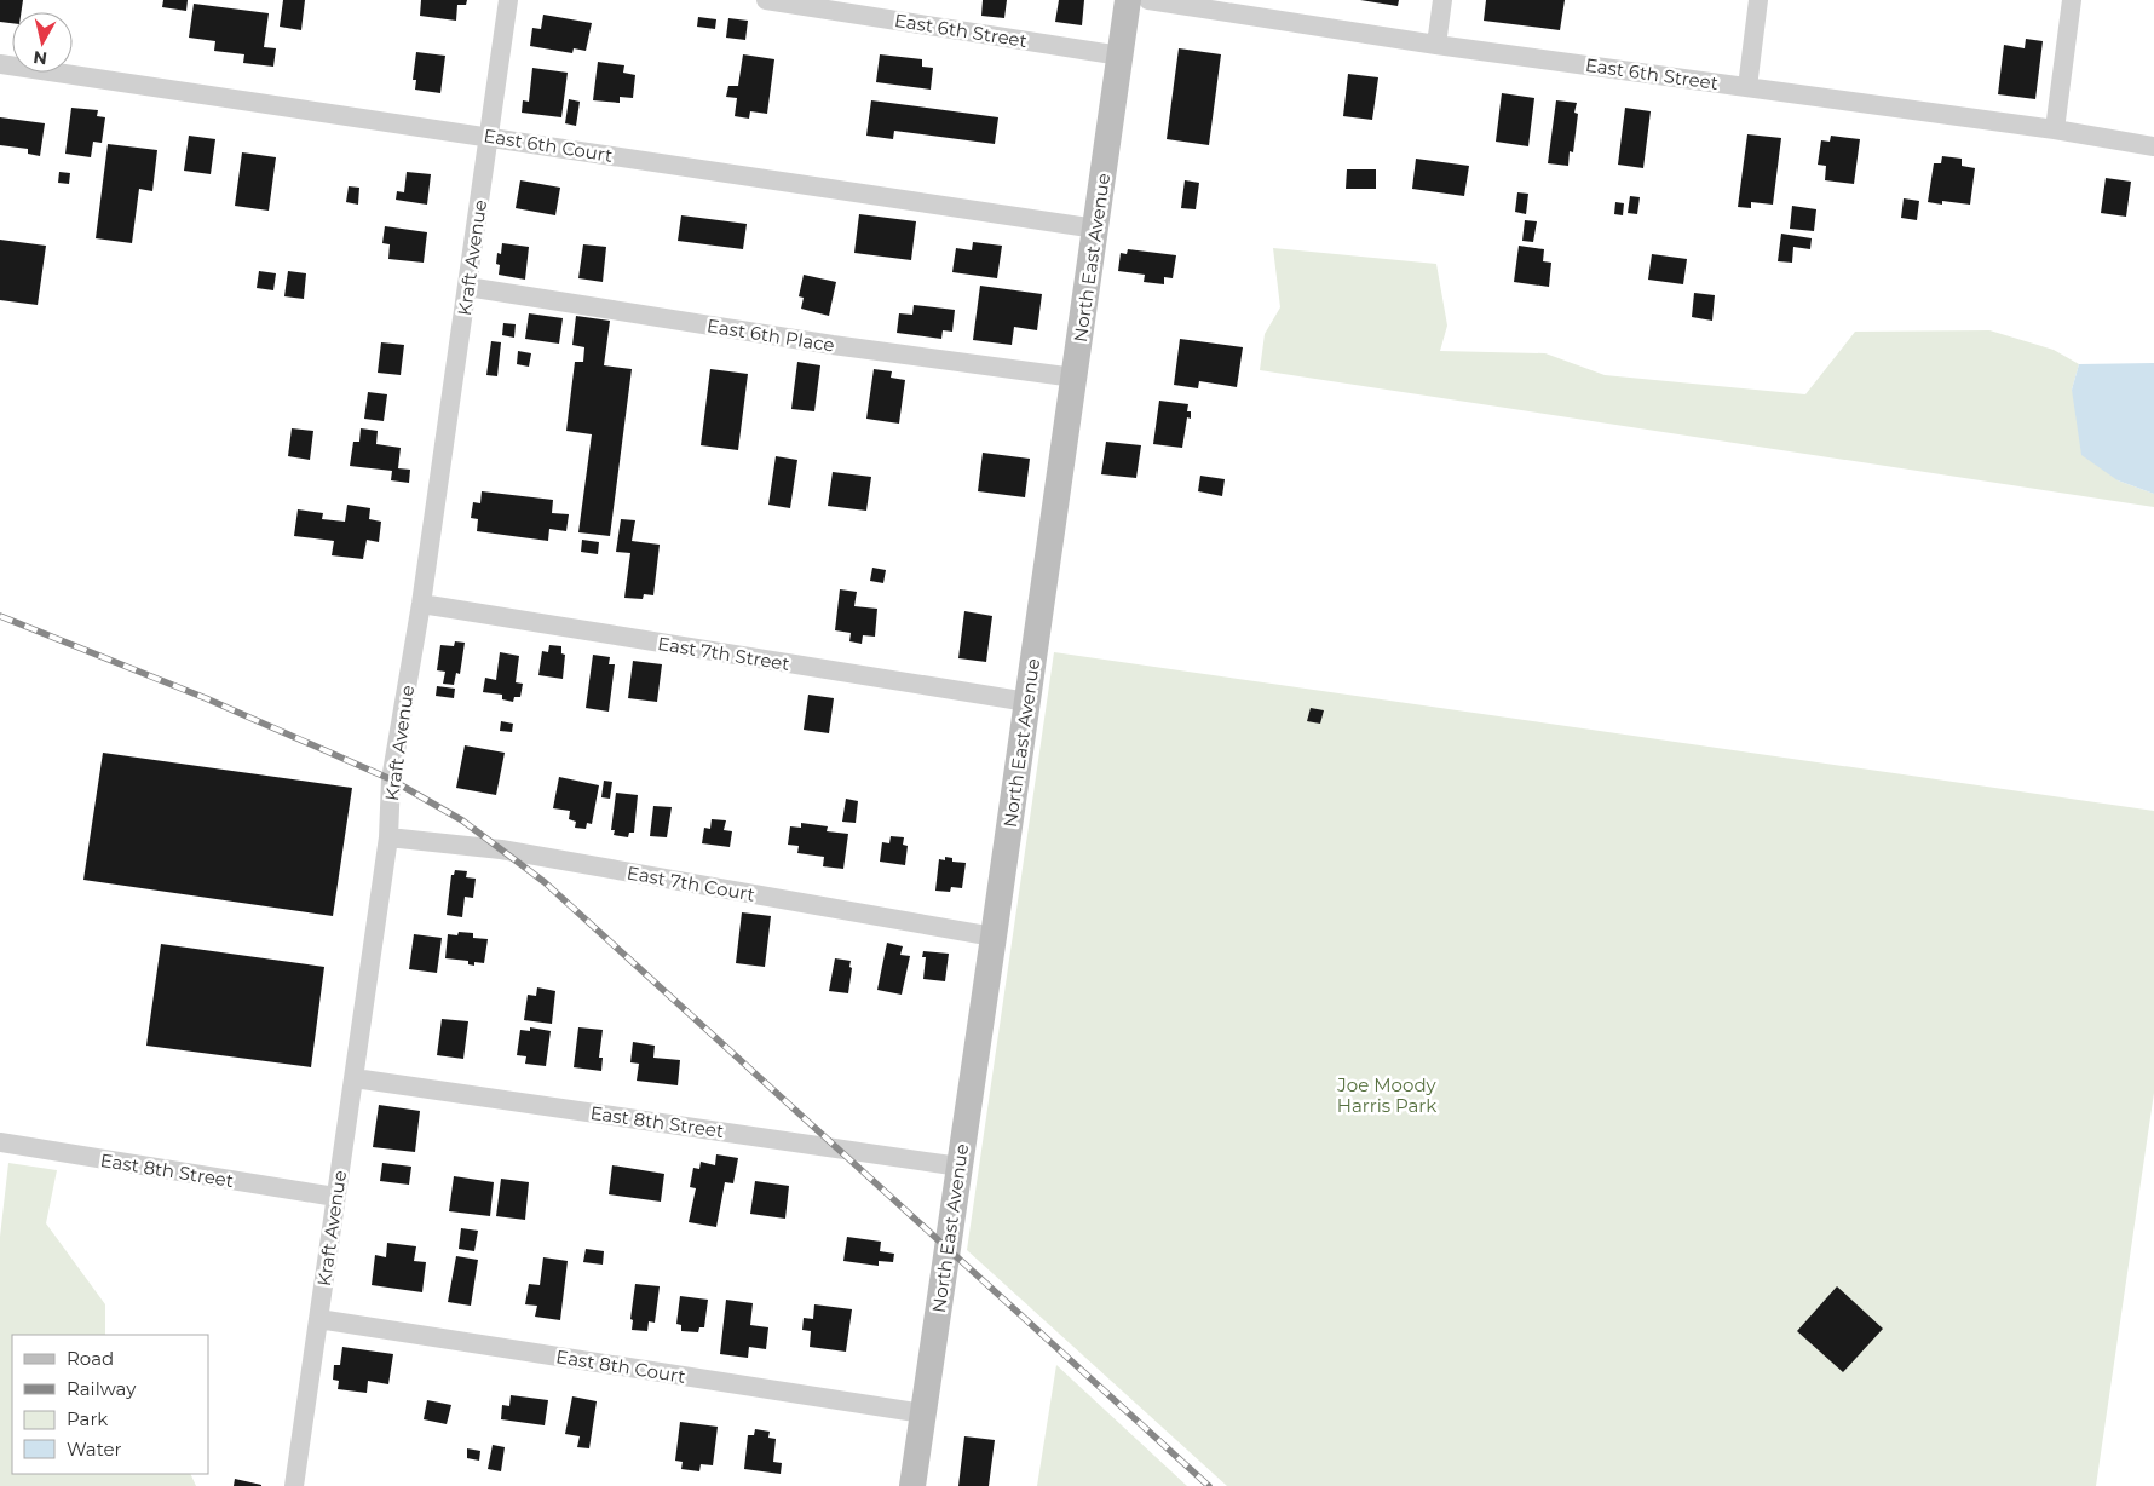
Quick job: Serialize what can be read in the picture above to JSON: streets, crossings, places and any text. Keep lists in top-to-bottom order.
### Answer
{
  "streets": {
    "main road": ["North East Avenue"],
    "street": [
      "East 6th Street",
      "East 6th Court",
      "Kraft Avenue",
      "East 6th Place",
      "East 7th Street",
      "East 7th Court",
      "East 8th Street",
      "East 8th Court"
    ]
  },
  "crossings": [
    ["East 6th Street", "North East Avenue"],
    ["East 6th Court", "Kraft Avenue"],
    ["East 6th Court", "North East Avenue"],
    ["Kraft Avenue", "East 6th Place"],
    ["Kraft Avenue", "East 7th Street"],
    ["Kraft Avenue", "East 7th Court"],
    ["Kraft Avenue", "East 8th Street"],
    ["Kraft Avenue", "East 8th Court"],
    ["North East Avenue", "East 6th Place"],
    ["North East Avenue", "East 7th Street"],
    ["North East Avenue", "East 7th Court"],
    ["North East Avenue", "East 8th Street"],
    ["North East Avenue", "East 8th Court"]
  ],
  "parks": ["Joe Moody Harris Park"],
  "legend": [
    "Road",
    "Railway",
    "Park",
    "Water"
  ],
  "north": "bottom"
}
